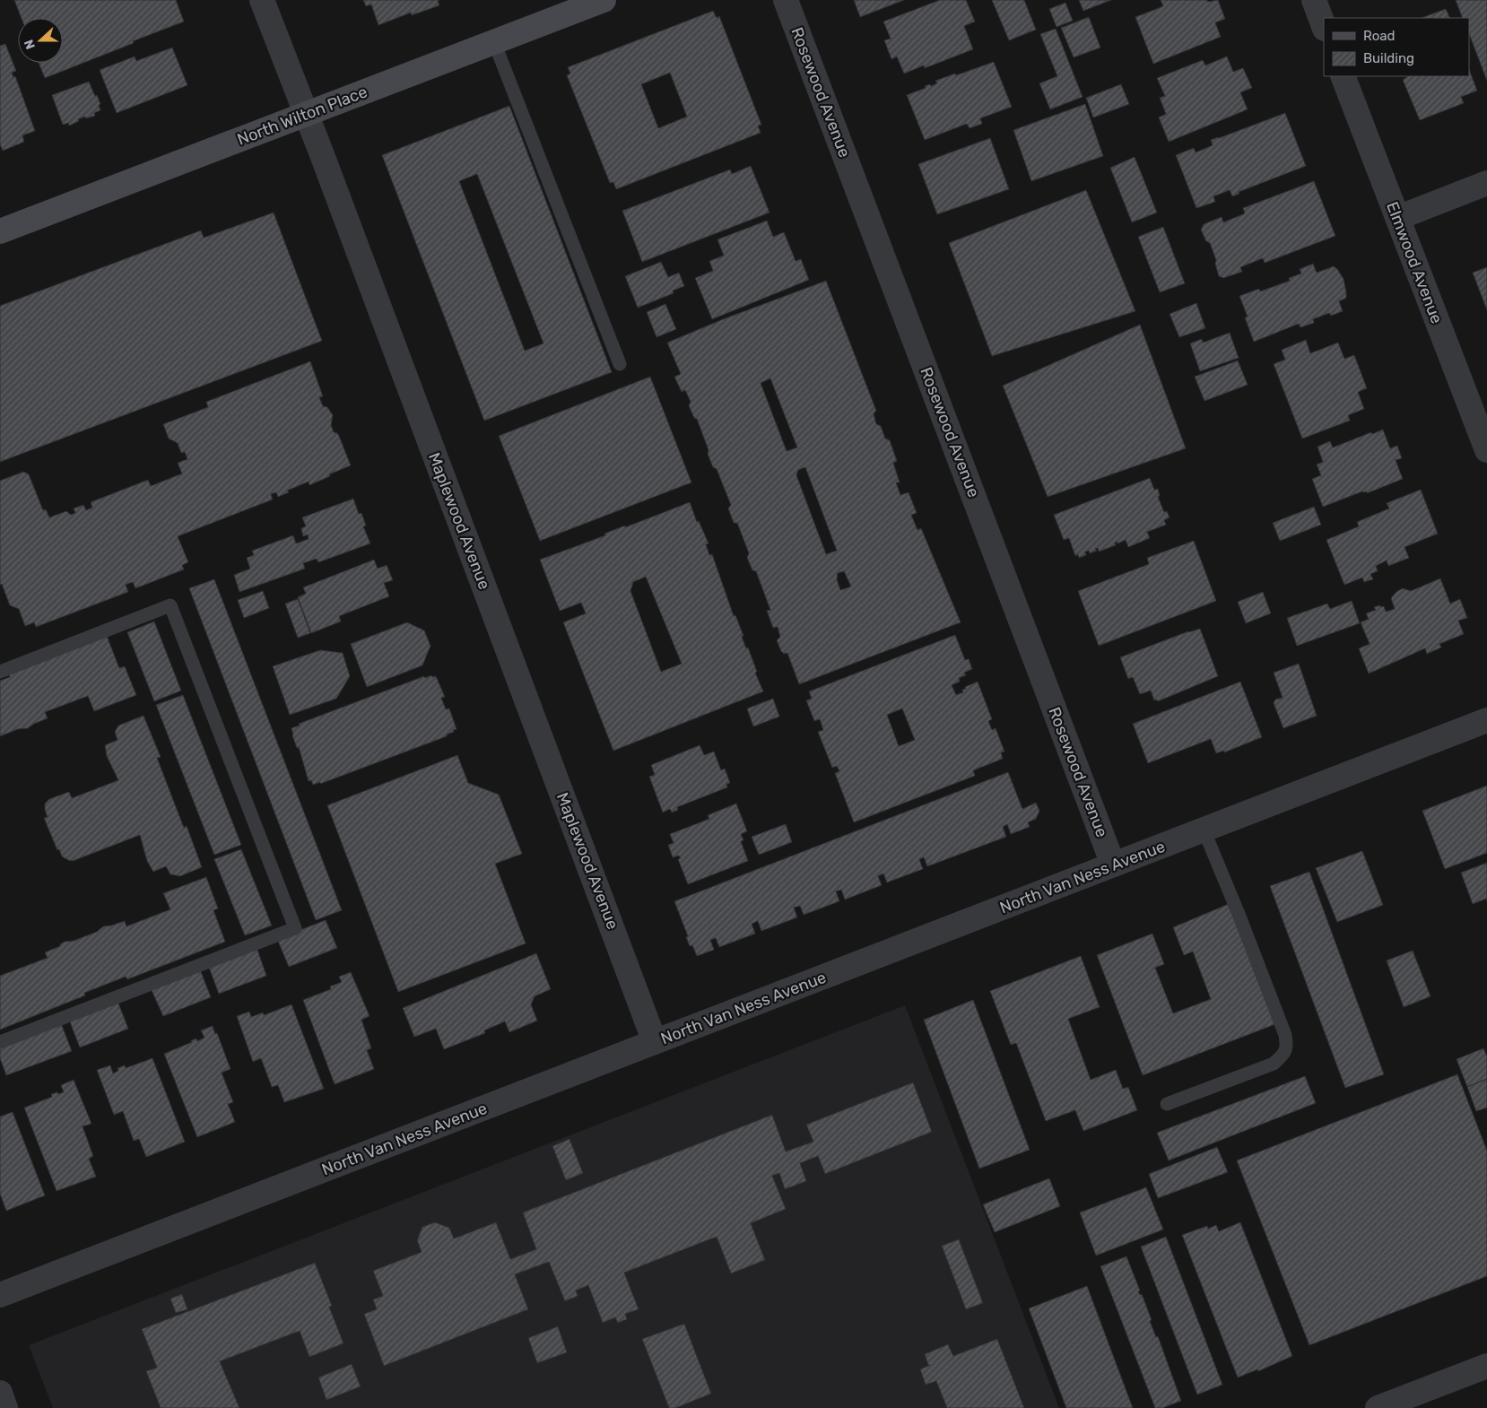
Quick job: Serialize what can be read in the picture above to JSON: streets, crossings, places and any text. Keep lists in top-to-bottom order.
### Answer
{
  "streets": {
    "main road": ["North Wilton Place"],
    "street": [
      "Rosewood Avenue",
      "Elmwood Avenue",
      "Maplewood Avenue",
      "North Van Ness Avenue"
    ]
  },
  "crossings": [
    ["Rosewood Avenue", "North Van Ness Avenue"],
    ["North Wilton Place", "Maplewood Avenue"],
    ["Maplewood Avenue", "North Van Ness Avenue"]
  ],
  "legend": ["Road", "Building"],
  "north": "left"
}
